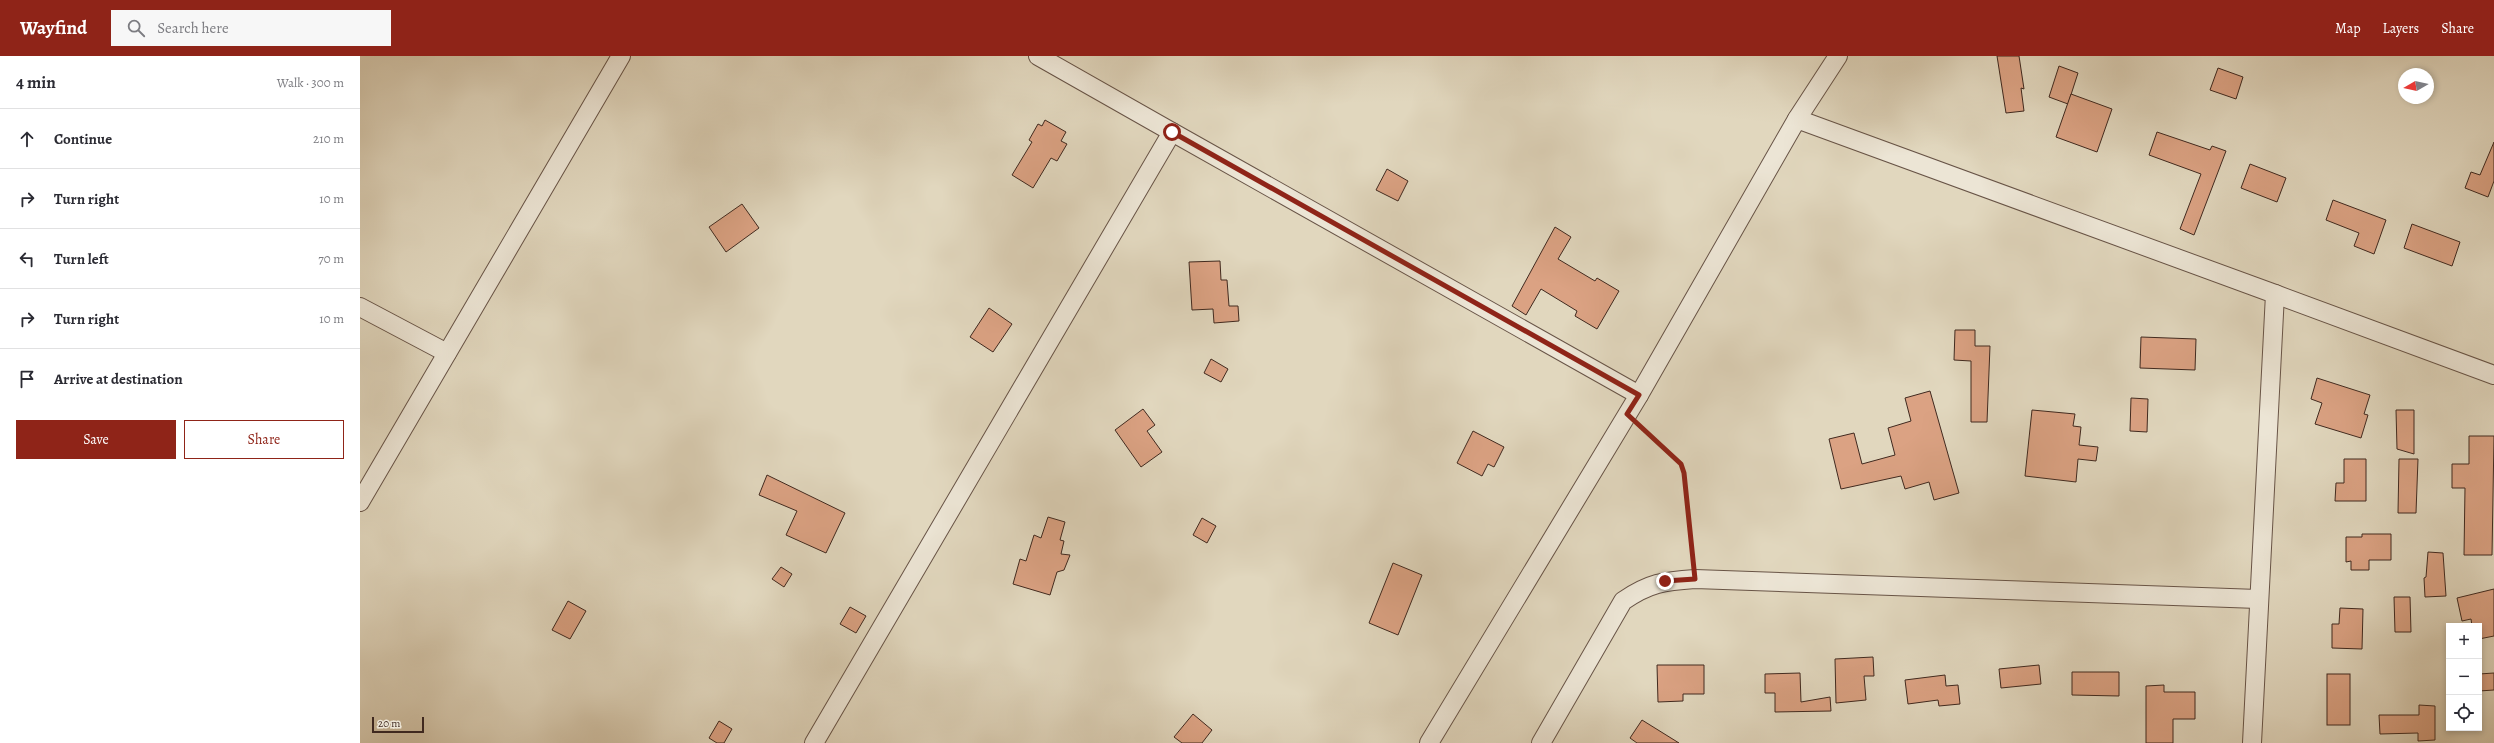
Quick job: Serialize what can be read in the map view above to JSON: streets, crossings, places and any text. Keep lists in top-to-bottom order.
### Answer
{
  "scale_bar": "20 m",
  "north": "left",
  "page": {
    "header": "Wayfind",
    "search": "Search here",
    "nav": ["Map", "Layers", "Share"],
    "heading": ["4 min", "Walk · 300 m"],
    "list": [
      ["Continue", "210 m"],
      ["Turn right", "10 m"],
      ["Turn left", "70 m"],
      ["Turn right", "10 m"],
      "Arrive at destination"
    ],
    "buttons": ["Save", "Share"],
    "map_buttons": ["+", "−"],
    "scale": "20 m"
  }
}
